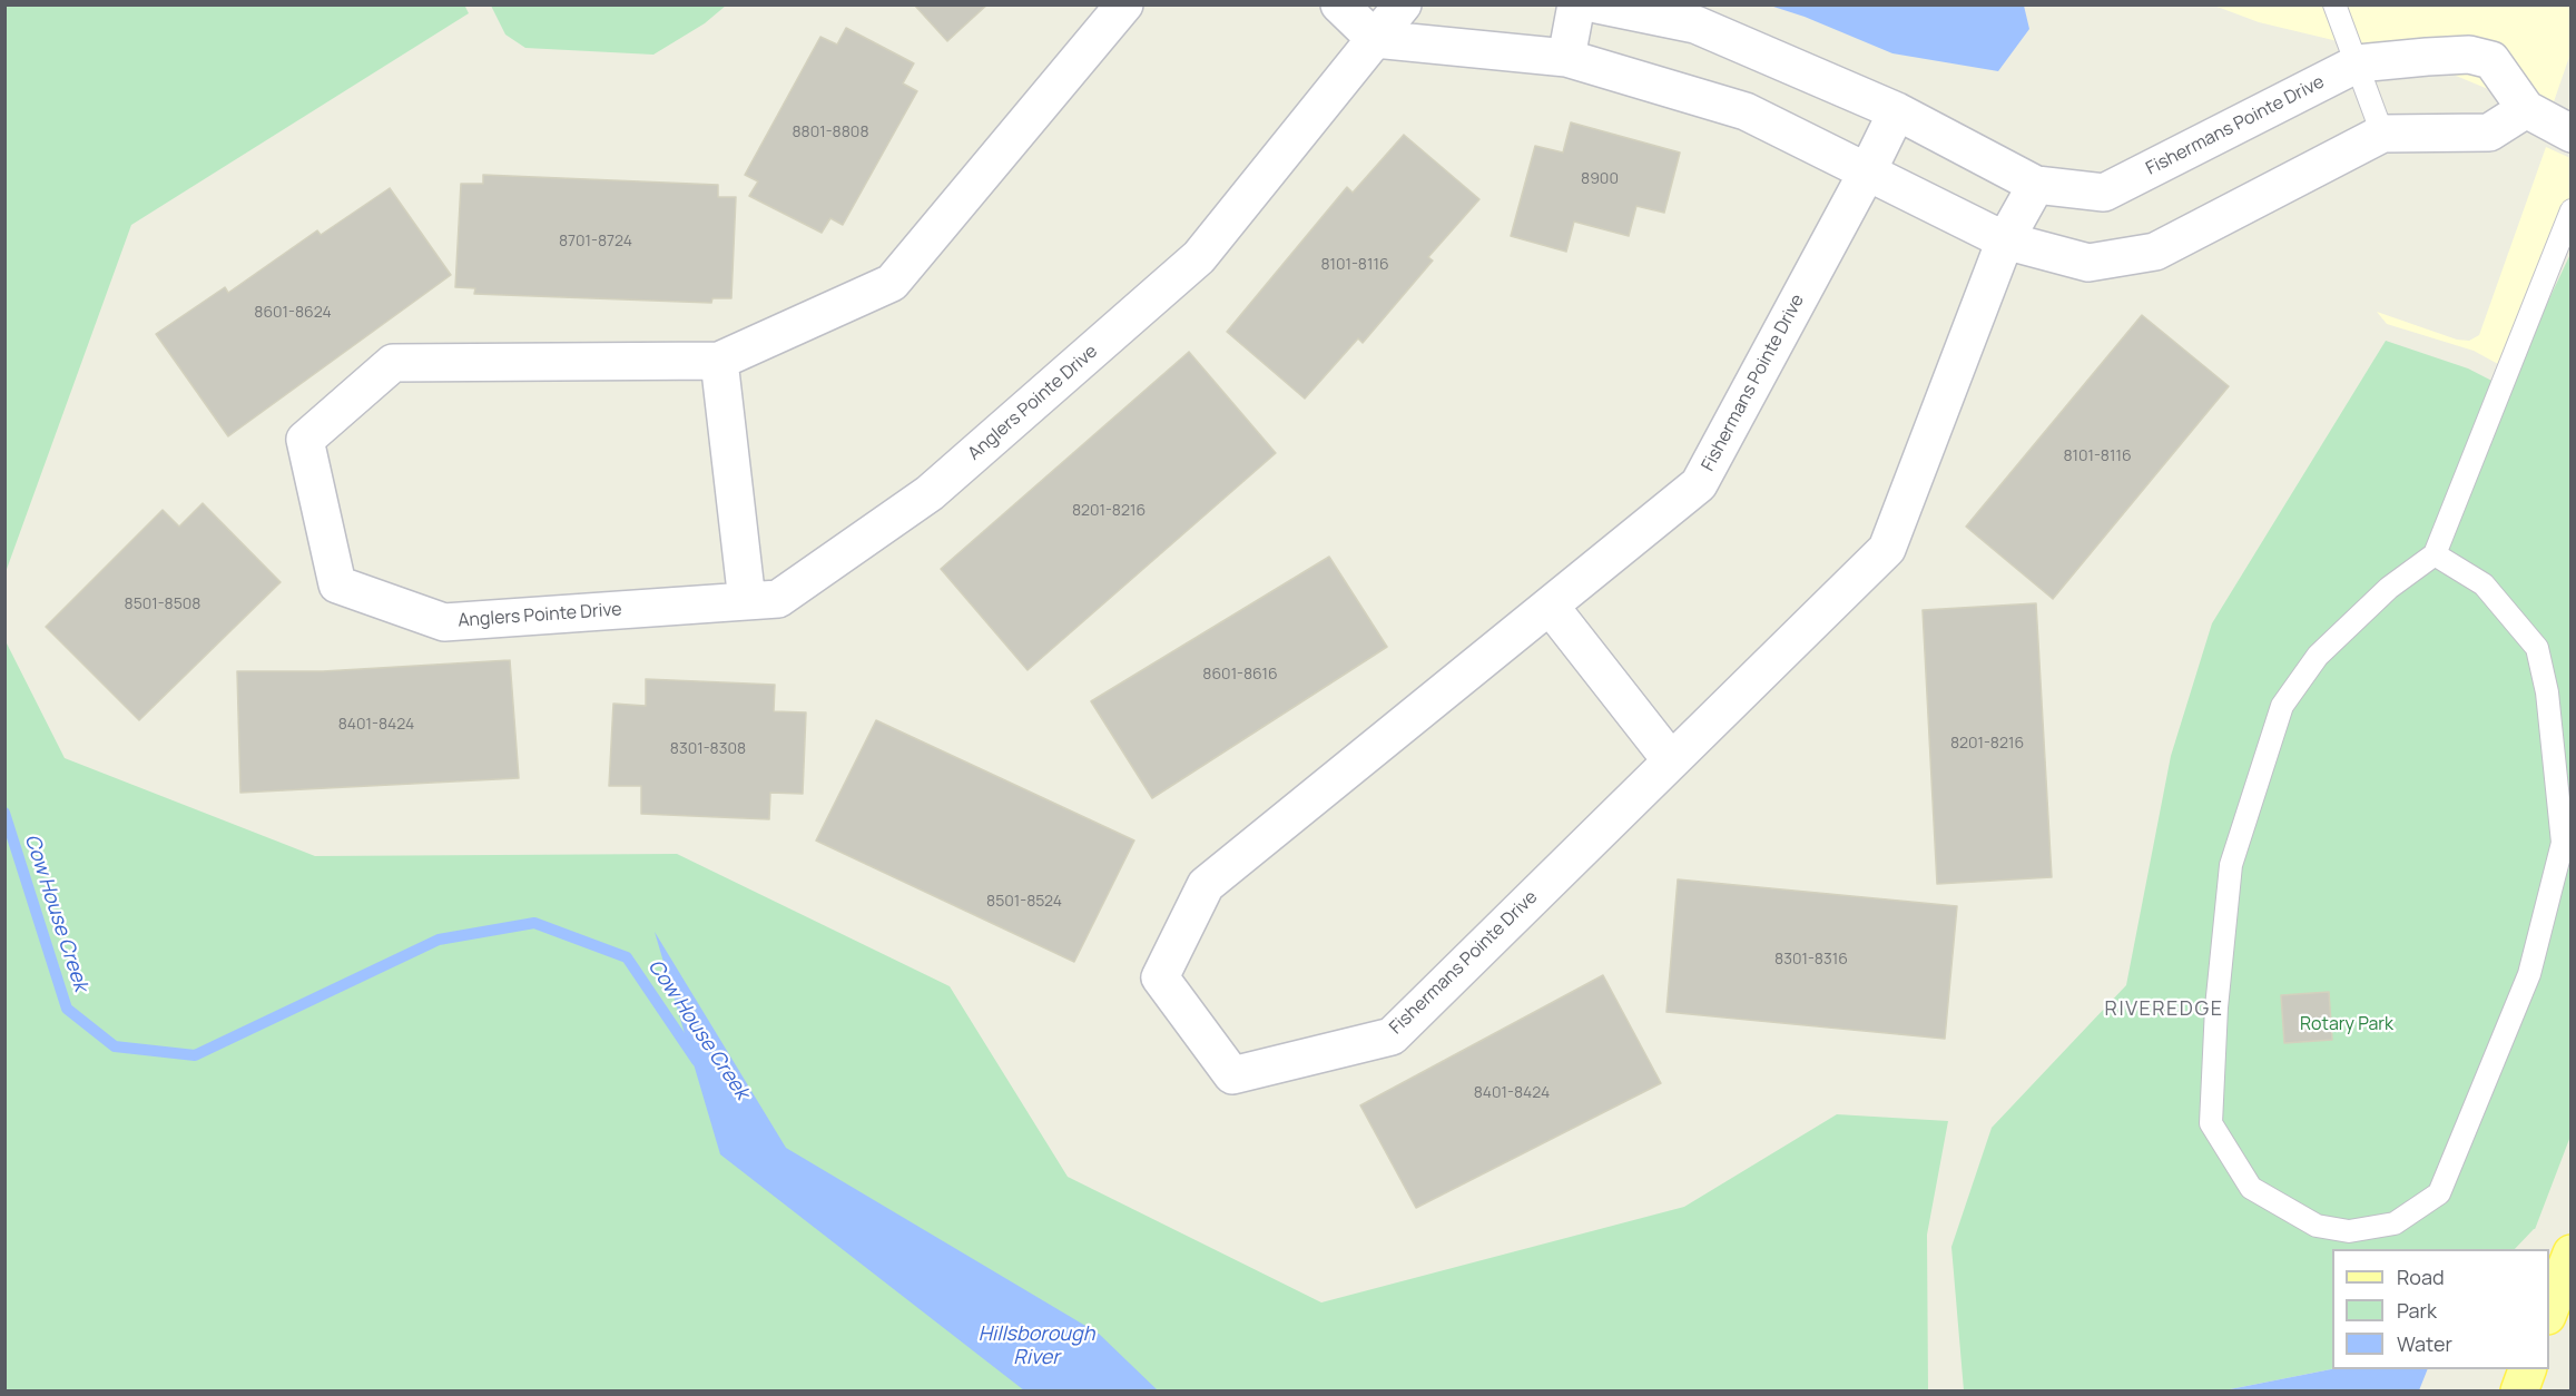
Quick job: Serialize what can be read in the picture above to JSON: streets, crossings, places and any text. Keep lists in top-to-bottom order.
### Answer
{
  "streets": {
    "street": ["Fishermans Pointe Drive", "Anglers Pointe Drive"]
  },
  "districts": ["RIVEREDGE"],
  "water": ["Cow House Creek", "Hillsborough River"],
  "parks": ["Rotary Park"],
  "house_numbers": [
    "8801-8808",
    "8900",
    "8701-8724",
    "8101-8116",
    "8601-8624",
    "8101-8116",
    "8201-8216",
    "8501-8508",
    "8601-8616",
    "8401-8424",
    "8201-8216",
    "8301-8308",
    "8501-8524",
    "8301-8316",
    "8401-8424"
  ],
  "legend": ["Road", "Park", "Water"]
}
